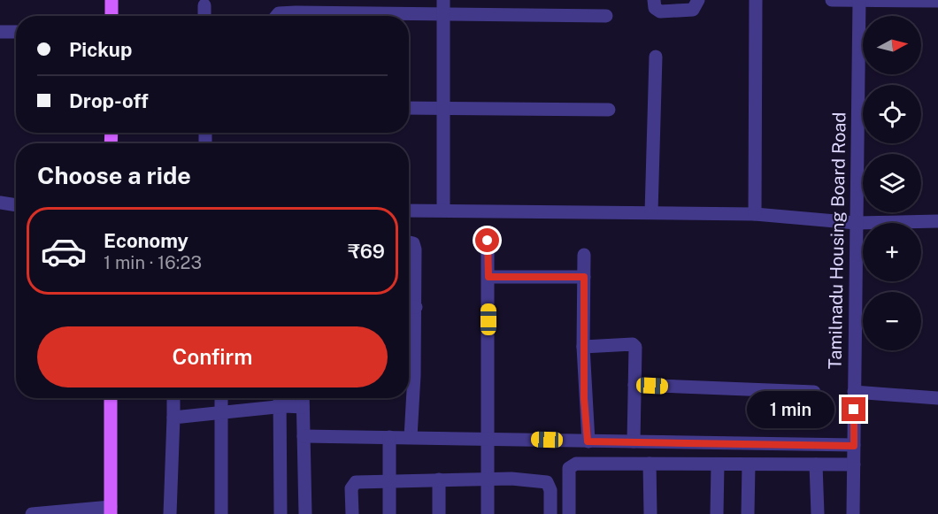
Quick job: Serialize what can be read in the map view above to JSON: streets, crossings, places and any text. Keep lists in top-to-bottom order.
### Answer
{
  "streets": {
    "street": ["Tamilnadu Housing Board Road"]
  },
  "north": "right",
  "page": {
    "map_buttons": ["+", "−"],
    "banner": ["Pickup", "Drop-off"],
    "heading": "Choose a ride",
    "list": [
      {
        "name": "Economy",
        "note": "1 min · 16:23",
        "value": "₹69"
      }
    ],
    "buttons": "Confirm",
    "bubble": "1 min"
  }
}
